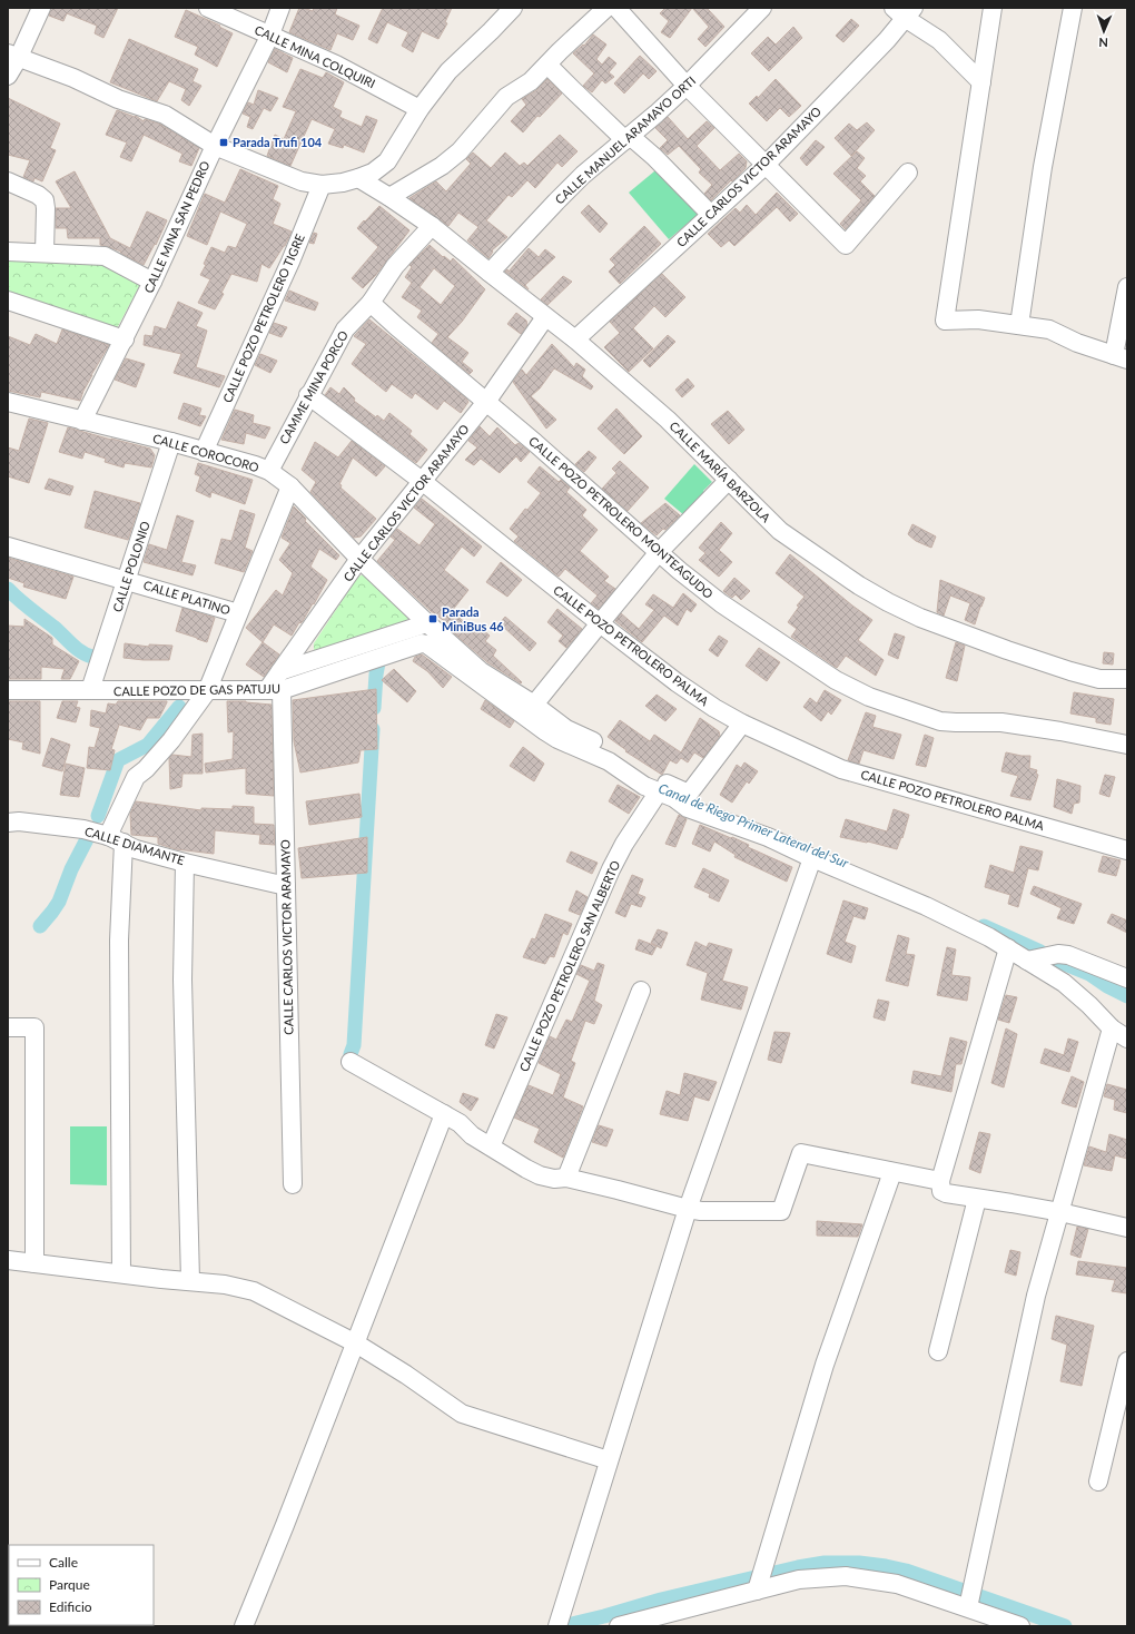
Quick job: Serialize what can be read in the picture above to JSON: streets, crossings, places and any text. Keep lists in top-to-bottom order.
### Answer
{
  "streets": {
    "street": [
      "CALLE MINA COLQUIRI",
      "CALLE MANUEL ARAMAYO ORTI",
      "CALLE CARLOS VICTOR ARAMAYO",
      "CALLE MINA SAN PEDRO",
      "CALLE POZO PETROLERO TIGRE",
      "CAMME MINA PORCO",
      "CALLE COROCORO",
      "CALLE MARÍA BARZOLA",
      "CALLE POZO PETROLERO MONTEAGUDO",
      "CALLE POLONIO",
      "CALLE PLATINO",
      "CALLE POZO PETROLERO PALMA",
      "CALLE POZO DE GAS PATUJU",
      "CALLE DIAMANTE",
      "CALLE POZO PETROLERO SAN ALBERTO"
    ]
  },
  "crossings": [
    ["CALLE MINA COLQUIRI", "CALLE MINA SAN PEDRO"],
    ["CALLE MANUEL ARAMAYO ORTI", "CALLE MARÍA BARZOLA"],
    ["CALLE CARLOS VICTOR ARAMAYO", "CALLE COROCORO"],
    ["CALLE CARLOS VICTOR ARAMAYO", "CALLE MARÍA BARZOLA"],
    ["CALLE CARLOS VICTOR ARAMAYO", "CALLE POZO PETROLERO MONTEAGUDO"],
    ["CALLE CARLOS VICTOR ARAMAYO", "CALLE POZO PETROLERO PALMA"],
    ["CALLE CARLOS VICTOR ARAMAYO", "CALLE POZO DE GAS PATUJU"],
    ["CALLE CARLOS VICTOR ARAMAYO", "CALLE DIAMANTE"],
    ["CALLE MINA SAN PEDRO", "CALLE COROCORO"],
    ["CALLE POZO PETROLERO TIGRE", "CALLE COROCORO"],
    ["CAMME MINA PORCO", "CALLE COROCORO"],
    ["CAMME MINA PORCO", "CALLE MARÍA BARZOLA"],
    ["CAMME MINA PORCO", "CALLE POZO PETROLERO MONTEAGUDO"],
    ["CAMME MINA PORCO", "CALLE POZO PETROLERO PALMA"],
    ["CALLE COROCORO", "CALLE POLONIO"],
    ["CALLE COROCORO", "CALLE POZO DE GAS PATUJU"],
    ["CALLE POLONIO", "CALLE PLATINO"],
    ["CALLE POLONIO", "CALLE POZO DE GAS PATUJU"]
  ],
  "water": ["Canal de Riego Primer Lateral del Sur"],
  "places": {
    "transit": ["Parada Trufi 104", "Parada MiniBus 46"]
  },
  "legend": ["Calle", "Parque", "Edificio"],
  "north": "bottom"
}
